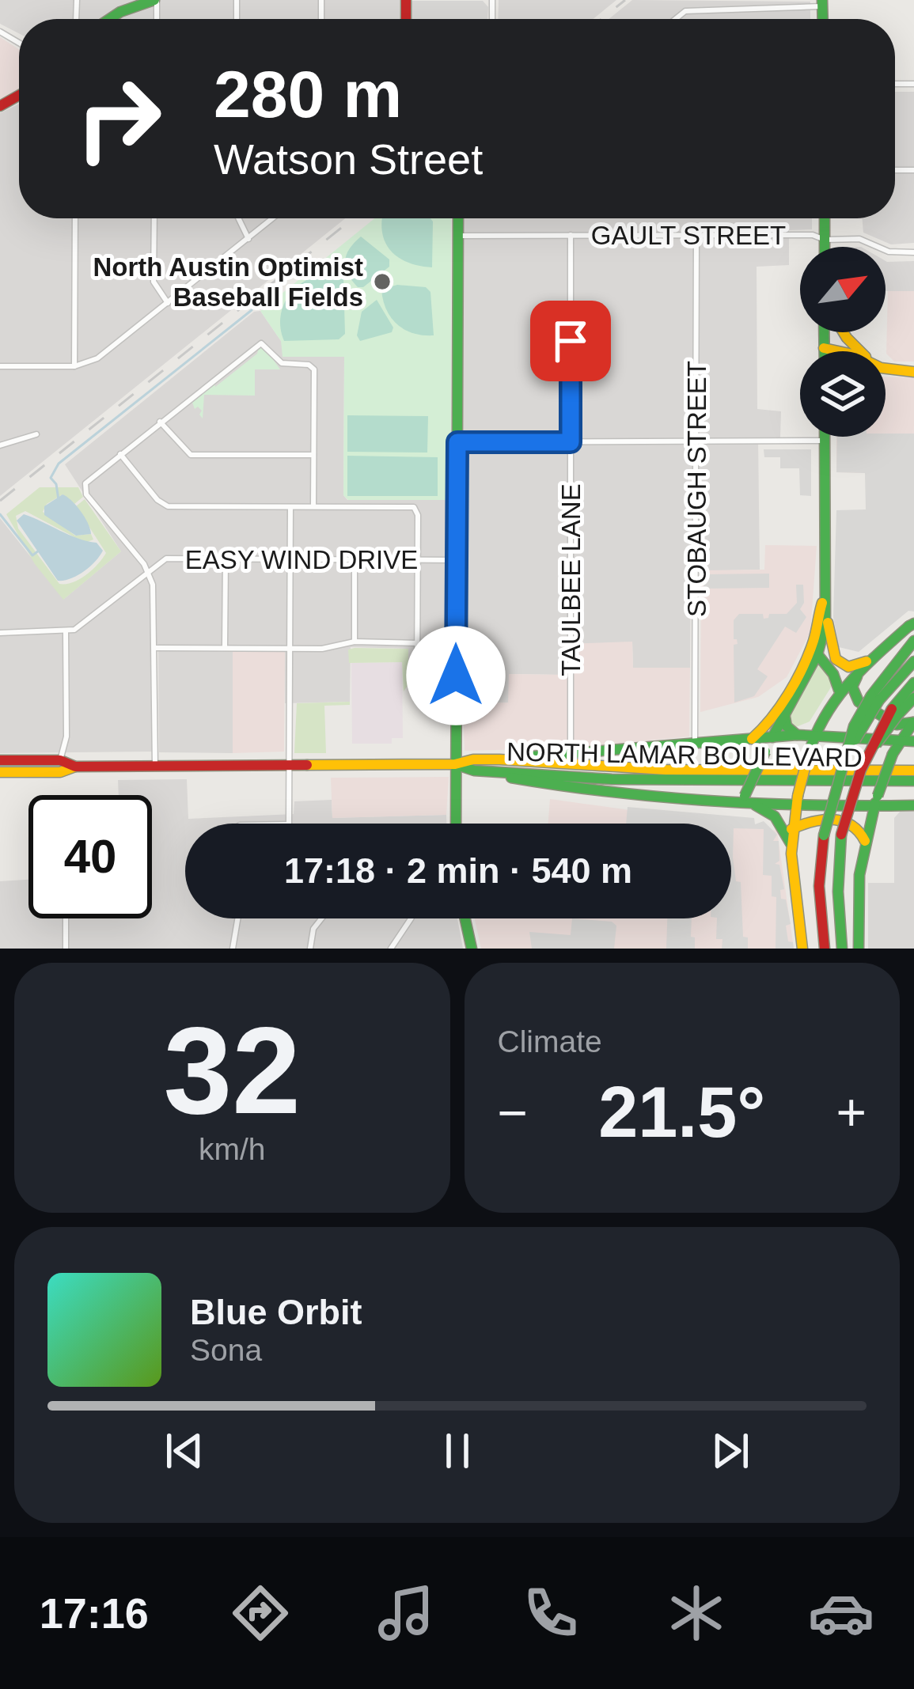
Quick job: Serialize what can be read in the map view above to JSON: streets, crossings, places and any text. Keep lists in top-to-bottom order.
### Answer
{
  "streets": {
    "main road": ["NORTH LAMAR BOULEVARD"],
    "street": [
      "GAULT STREET",
      "STOBAUGH STREET",
      "EASY WIND DRIVE",
      "TAULBEE LANE"
    ]
  },
  "crossings": [
    ["GAULT STREET", "STOBAUGH STREET"],
    ["GAULT STREET", "TAULBEE LANE"]
  ],
  "places": ["North Austin Optimist Baseball Fields"],
  "north": "top right",
  "page": {
    "turn": ["280 m", "Watson Street"],
    "limit": "40",
    "trip": "17:18 · 2 min · 540 m",
    "tile": [
      ["32", "km/h"],
      "Climate"
    ],
    "heat": ["−", "21.5°", "+"],
    "song": ["Blue Orbit", "Sona"],
    "tabs": "17:16"
  }
}
